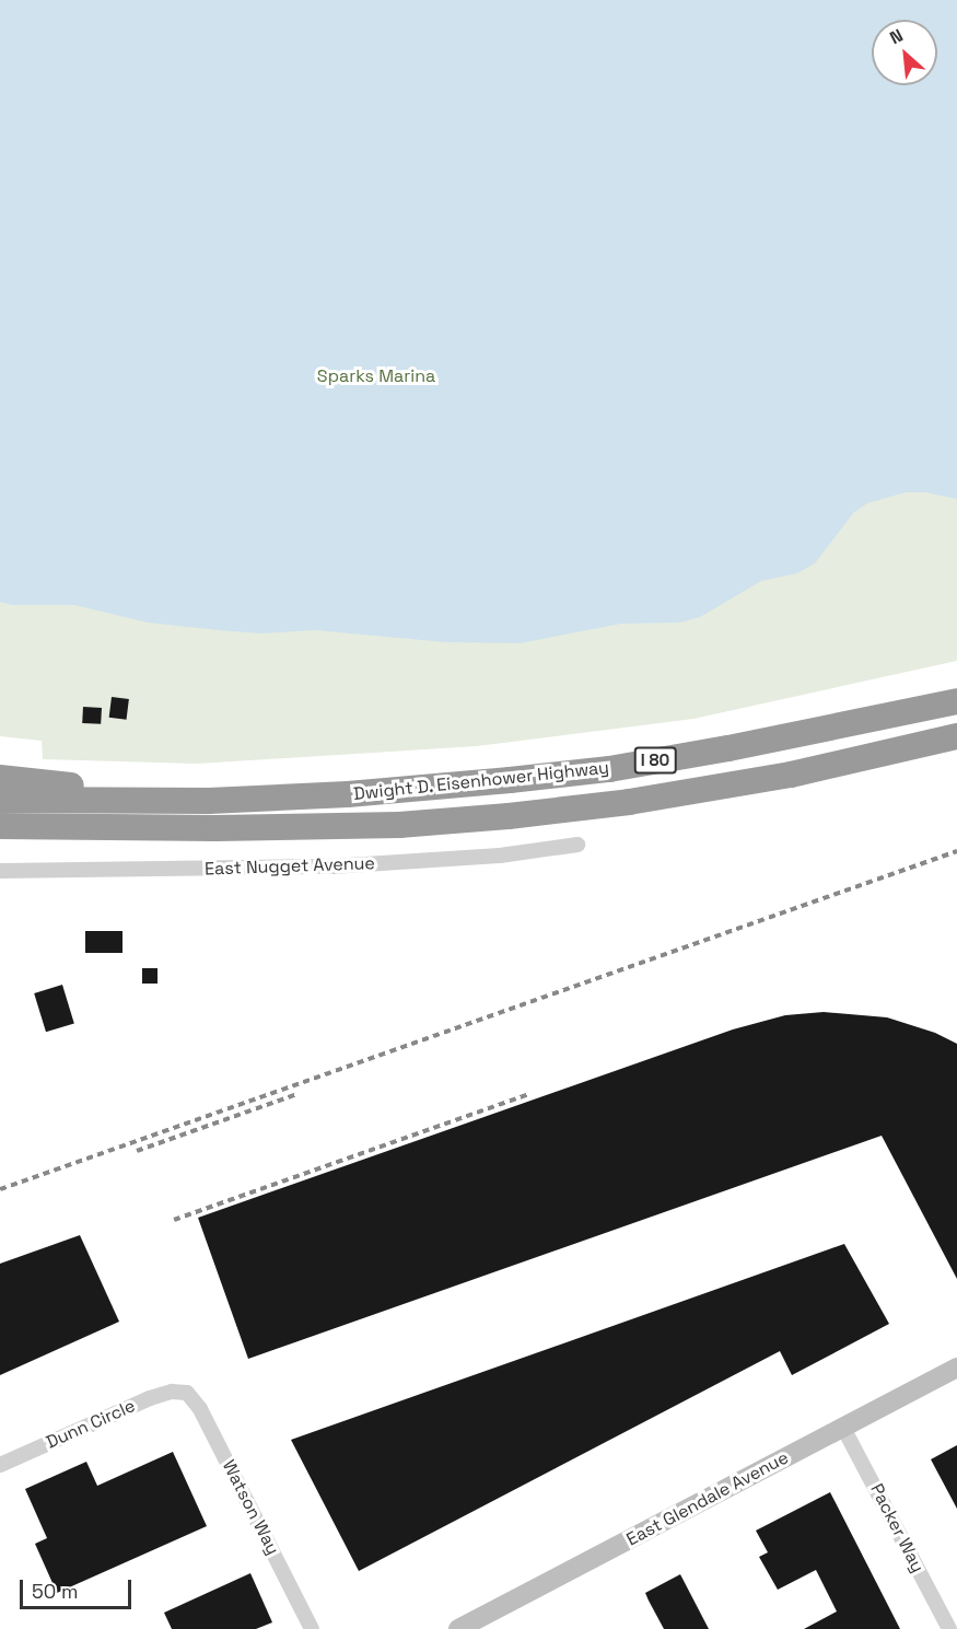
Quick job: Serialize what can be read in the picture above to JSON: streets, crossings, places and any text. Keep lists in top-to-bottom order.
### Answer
{
  "streets": {
    "highway": ["I 80", "Dwight D. Eisenhower Highway"],
    "street": [
      "East Nugget Avenue",
      "Dunn Circle",
      "East Glendale Avenue",
      "Watson Way",
      "Packer Way"
    ]
  },
  "crossings": [
    ["Dunn Circle", "Watson Way"],
    ["East Glendale Avenue", "Packer Way"]
  ],
  "parks": ["Sparks Marina"],
  "scale_bar": "50 m",
  "north": "top left"
}
